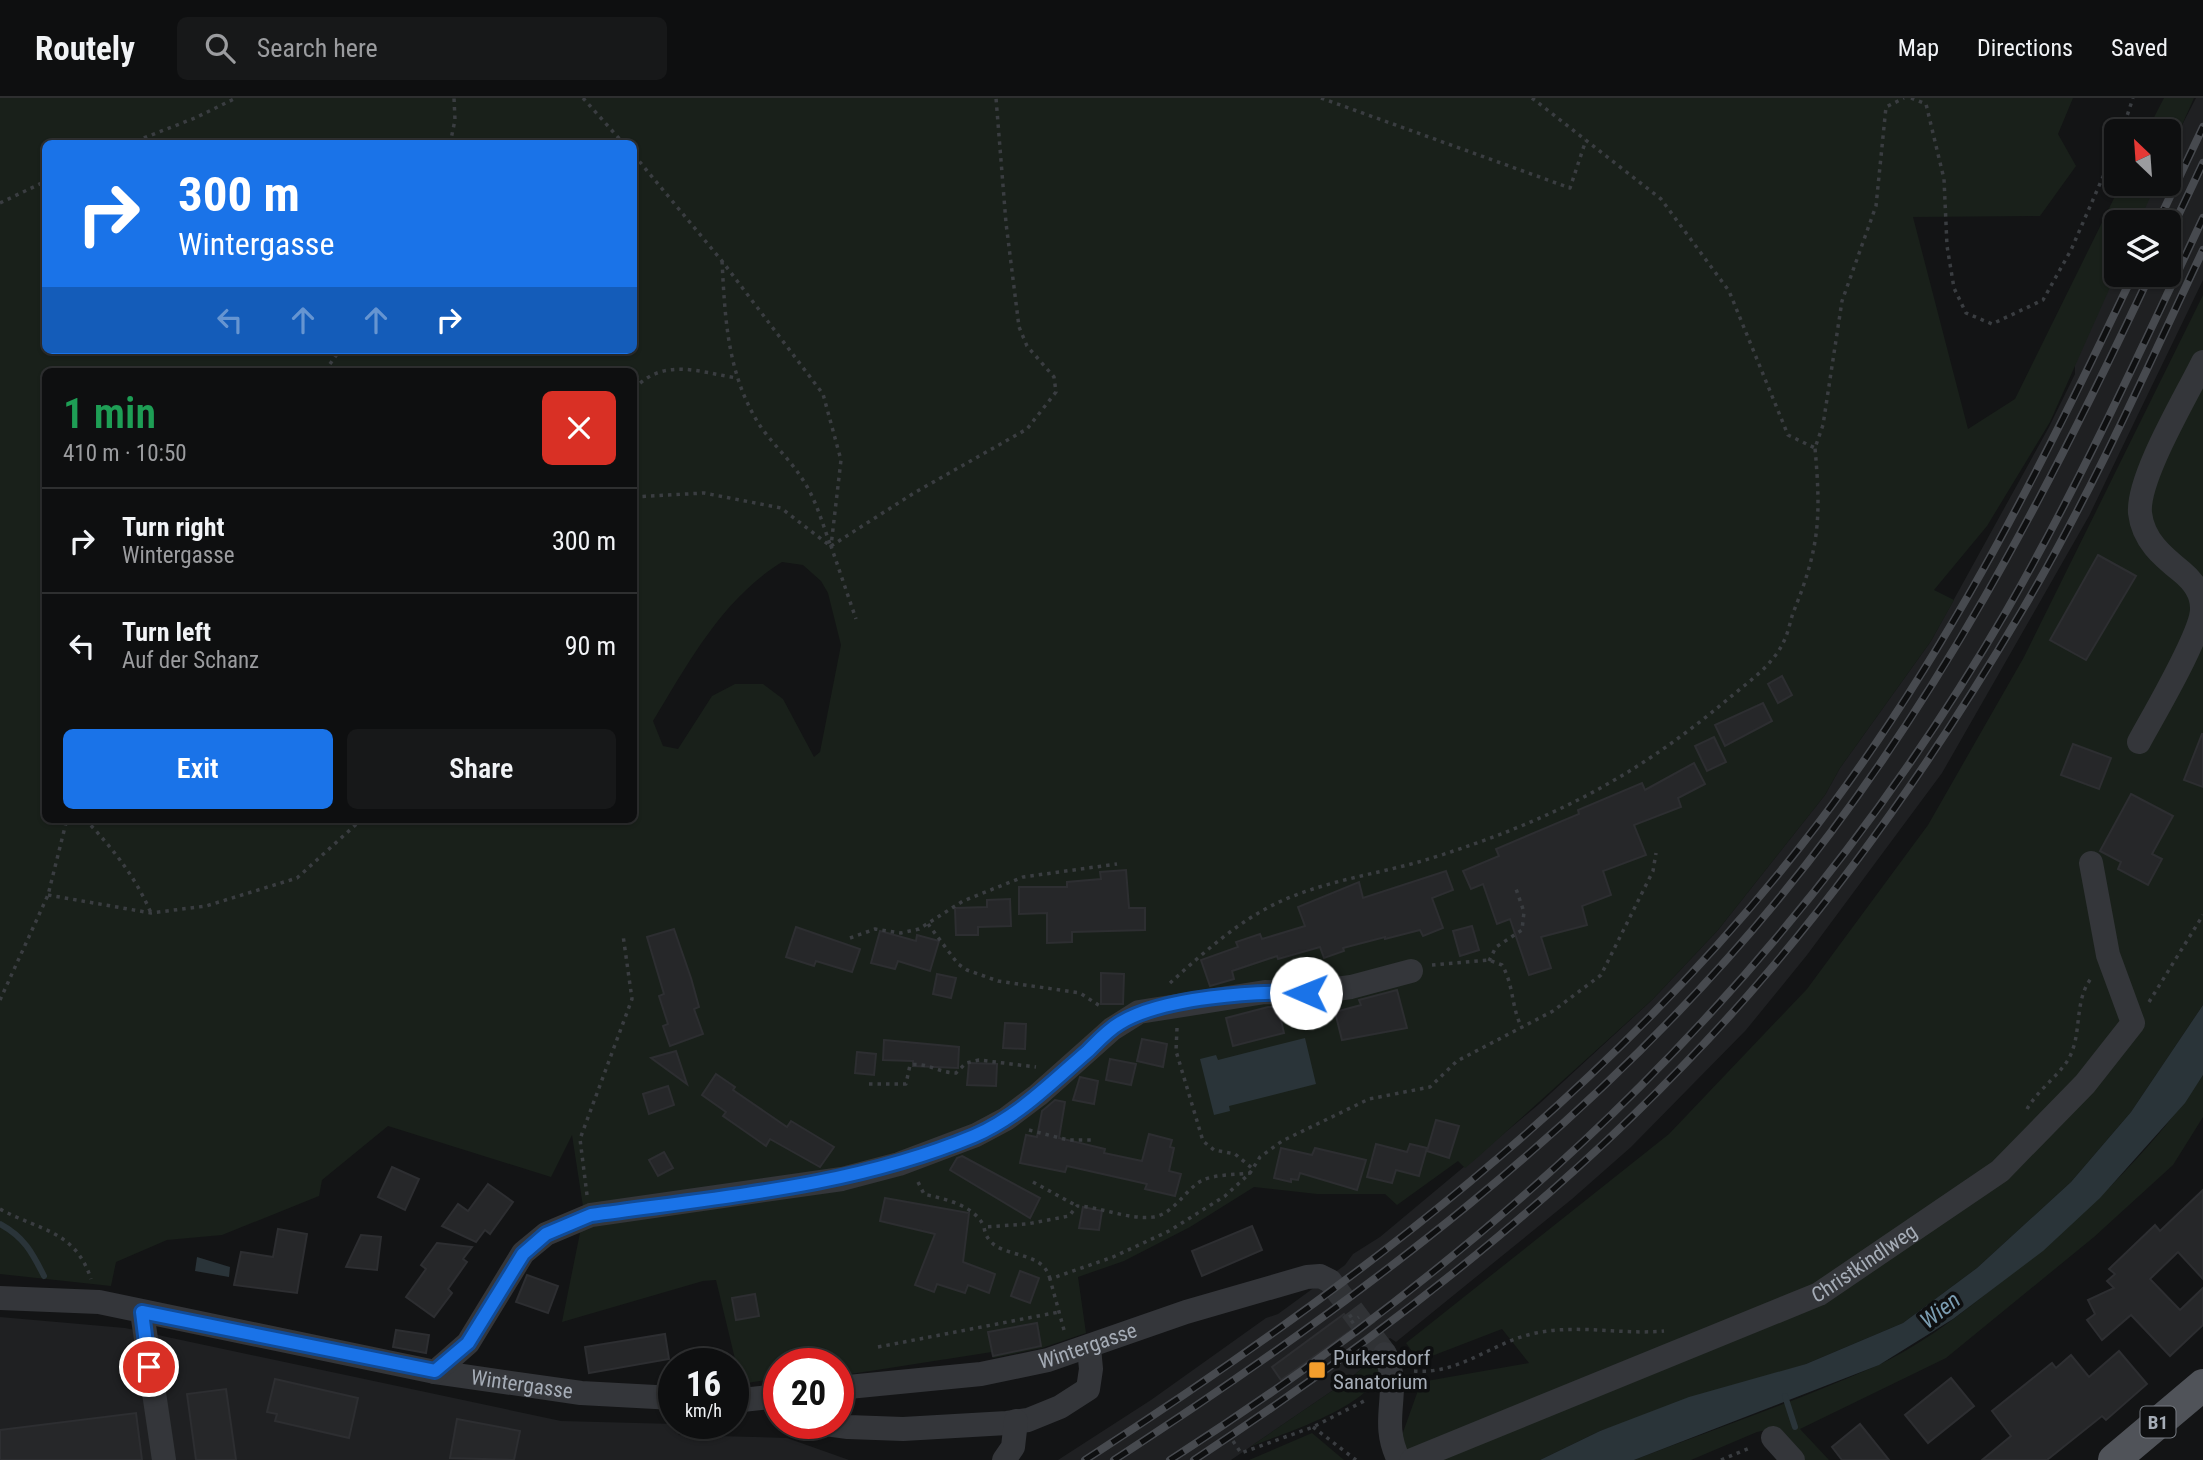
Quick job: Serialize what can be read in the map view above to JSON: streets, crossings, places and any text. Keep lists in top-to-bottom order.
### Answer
{
  "streets": {
    "main road": ["B1"],
    "street": ["Christkindlweg", "Wintergasse"]
  },
  "water": ["Wien"],
  "places": {
    "transit": ["Purkersdorf Sanatorium"]
  },
  "north": "top left",
  "page": {
    "header": "Routely",
    "search": "Search here",
    "nav": ["Map", "Directions", "Saved"],
    "turn": ["300 m", "Wintergasse"],
    "heading": ["1 min", "410 m · 10:50"],
    "list": [
      {
        "name": "Turn right",
        "note": "Wintergasse",
        "value": "300 m"
      },
      {
        "name": "Turn left",
        "note": "Auf der Schanz",
        "value": "90 m"
      }
    ],
    "buttons": ["Exit", "Share"],
    "speed": "16 km/h",
    "limit": "20"
  }
}
